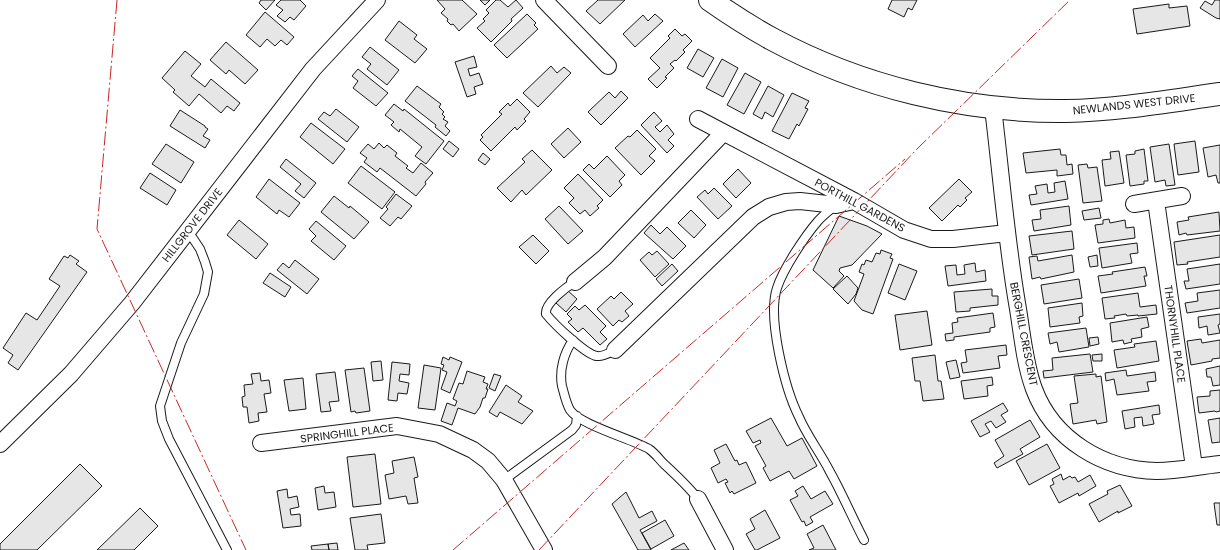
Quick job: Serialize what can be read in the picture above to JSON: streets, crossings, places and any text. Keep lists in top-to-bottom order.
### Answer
{
  "streets": {
    "street": [
      "NEWLANDS WEST DRIVE",
      "PORTHILL GARDENS",
      "HILLGROVE DRIVE",
      "BERGHILL CRESCENT",
      "THORNYHILL PLACE",
      "SPRINGHILL PLACE"
    ]
  },
  "crossings": [
    ["NEWLANDS WEST DRIVE", "BERGHILL CRESCENT"],
    ["PORTHILL GARDENS", "BERGHILL CRESCENT"],
    ["BERGHILL CRESCENT", "THORNYHILL PLACE"]
  ]
}
